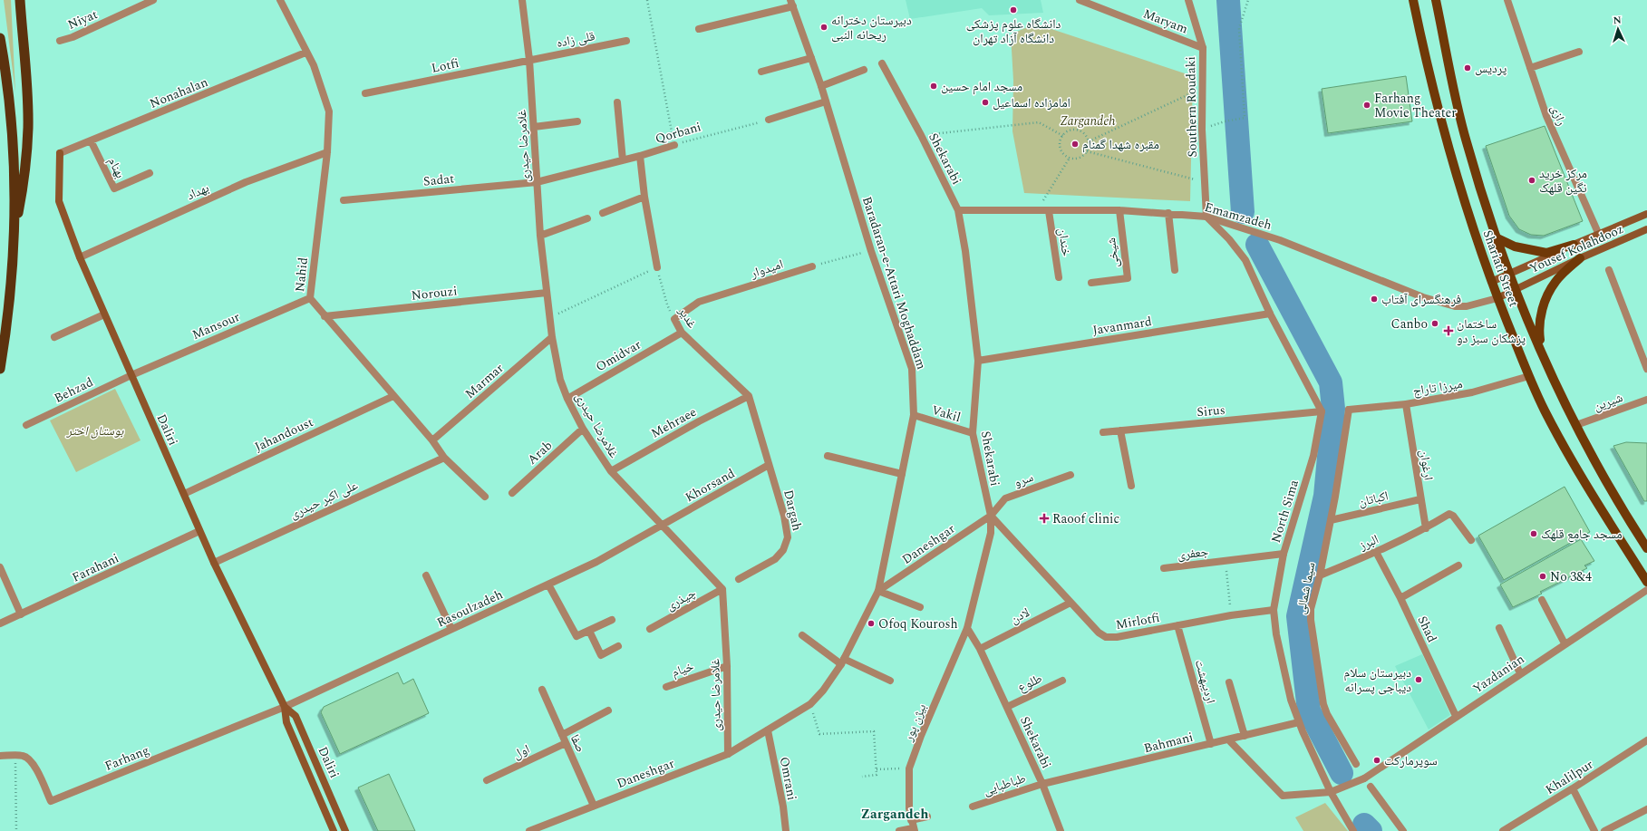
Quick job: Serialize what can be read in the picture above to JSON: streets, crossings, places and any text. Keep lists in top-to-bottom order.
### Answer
{
  "streets": {
    "main road": ["Yousef Kolahdooz", "Shariati Street", "Daliri"],
    "street": [
      "Niyat",
      "Maryam",
      "قلی زاده",
      "Lotfi",
      "Nonahalan",
      "Southern Roudaki",
      "رازی",
      "Qorbani",
      "غلامرضا حیدری",
      "Shekarabi",
      "بهنام",
      "Sadat",
      "بهداد",
      "Emamzadeh",
      "خندان",
      "شیخی",
      "امیدوار",
      "Nahid",
      "Baradaran-e-Attari Moghaddam",
      "Norouzi",
      "غدیر",
      "Mansour",
      "Javanmard",
      "Omidvar",
      "Marmar",
      "میرزا تاراج",
      "Behzad",
      "شیرین",
      "Sirus",
      "Vakil",
      "Mehraee",
      "Jahandoust",
      "Arab",
      "ارغوان",
      "سرو",
      "Khorsand",
      "اکباتان",
      "علی اکبر حیدری",
      "Dargah",
      "North Sima",
      "البرز",
      "Daneshgar",
      "جعفری",
      "Farahani",
      "سیما شمالی",
      "چیذری",
      "Rasoulzadeh",
      "لادن",
      "Mirlotfi",
      "Shad",
      "خیام",
      "Yazdanian",
      "اردیبهشت",
      "طلوع",
      "بیژن پور",
      "Bahmani",
      "صفا",
      "اول",
      "Farhang",
      "Khalilpur",
      "Omrani",
      "طباطبایی"
    ]
  },
  "crossings": [
    ["Maryam", "Southern Roudaki"],
    ["قلی زاده", "Lotfi"],
    ["قلی زاده", "غلامرضا حیدری"],
    ["Lotfi", "غلامرضا حیدری"],
    ["Nonahalan", "بهنام"],
    ["Nonahalan", "Nahid"],
    ["Nonahalan", "Daliri"],
    ["Southern Roudaki", "Emamzadeh"],
    ["رازی", "Yousef Kolahdooz"],
    ["Qorbani", "غلامرضا حیدری"],
    ["Qorbani", "Sadat"],
    ["غلامرضا حیدری", "Sadat"],
    ["غلامرضا حیدری", "Norouzi"],
    ["غلامرضا حیدری", "Omidvar"],
    ["غلامرضا حیدری", "Marmar"],
    ["غلامرضا حیدری", "Mehraee"],
    ["غلامرضا حیدری", "Arab"],
    ["غلامرضا حیدری", "Khorsand"],
    ["غلامرضا حیدری", "Daneshgar"],
    ["غلامرضا حیدری", "چیذری"],
    ["غلامرضا حیدری", "Rasoulzadeh"],
    ["غلامرضا حیدری", "خیام"],
    ["Shekarabi", "Emamzadeh"],
    ["Shekarabi", "Javanmard"],
    ["Shekarabi", "Vakil"],
    ["Shekarabi", "سرو"],
    ["Shekarabi", "Daneshgar"],
    ["Shekarabi", "لادن"],
    ["Shekarabi", "Mirlotfi"],
    ["Shekarabi", "طلوع"],
    ["Shekarabi", "بیژن پور"],
    ["Shekarabi", "Bahmani"],
    ["Shekarabi", "طباطبایی"],
    ["بهداد", "Nahid"],
    ["بهداد", "Daliri"],
    ["Emamzadeh", "خندان"],
    ["Emamzadeh", "Yousef Kolahdooz"],
    ["Emamzadeh", "شیخی"],
    ["Emamzadeh", "Shariati Street"],
    ["Yousef Kolahdooz", "Shariati Street"],
    ["امیدوار", "غدیر"],
    ["Shariati Street", "میرزا تاراج"],
    ["Shariati Street", "شیرین"],
    ["Nahid", "Norouzi"],
    ["Nahid", "Mansour"],
    ["Nahid", "Marmar"],
    ["Nahid", "Jahandoust"],
    ["Nahid", "علی اکبر حیدری"],
    ["Baradaran-e-Attari Moghaddam", "Vakil"],
    ["Baradaran-e-Attari Moghaddam", "Daneshgar"],
    ["Baradaran-e-Attari Moghaddam", "Omrani"],
    ["غدیر", "Omidvar"],
    ["غدیر", "Mehraee"],
    ["Mansour", "Behzad"],
    ["Mansour", "Daliri"],
    ["میرزا تاراج", "ارغوان"],
    ["میرزا تاراج", "سیما شمالی"],
    ["Behzad", "Daliri"],
    ["Sirus", "North Sima"],
    ["Daliri", "Jahandoust"],
    ["Daliri", "علی اکبر حیدری"],
    ["Daliri", "Farahani"],
    ["Daliri", "Rasoulzadeh"],
    ["Daliri", "Farhang"],
    ["ارغوان", "اکباتان"],
    ["ارغوان", "البرز"],
    ["سرو", "Daneshgar"],
    ["سرو", "Mirlotfi"],
    ["Khorsand", "Dargah"],
    ["Khorsand", "Rasoulzadeh"],
    ["اکباتان", "سیما شمالی"],
    ["North Sima", "جعفری"],
    ["North Sima", "Mirlotfi"],
    ["North Sima", "Yazdanian"],
    ["North Sima", "Bahmani"],
    ["البرز", "سیما شمالی"],
    ["البرز", "Shad"],
    ["Daneshgar", "Mirlotfi"],
    ["Daneshgar", "صفا"],
    ["Daneshgar", "Omrani"],
    ["جعفری", "Mirlotfi"],
    ["Rasoulzadeh", "Farhang"],
    ["لادن", "Mirlotfi"],
    ["Mirlotfi", "اردیبهشت"],
    ["Shad", "Yazdanian"],
    ["اردیبهشت", "Bahmani"],
    ["Bahmani", "طباطبایی"],
    ["صفا", "اول"]
  ],
  "districts": ["Zargandeh"],
  "parks": ["Zargandeh", "بوستان اختر"],
  "places": {
    "other": [
      "دانشگاه علوم پزشکی دانشگاه آزاد تهران",
      "دبیرستان دخترانه ریحانه النبی",
      "پردیس",
      "مسجد امام حسین",
      "امامزاده اسماعیل",
      "Farhang Movie Theater",
      "مقبره شهدا گمنام",
      "مرکز خرید نگین قلهک",
      "فرهنگسرای آفتاب",
      "Canbo",
      "مسجد جامع قلهک",
      "No 3&4",
      "Ofoq Kourosh",
      "دبیرستان سلام دیباجی پسرانه",
      "سوپرمارکت"
    ],
    "health": ["ساختمان پزشکان سبز دو", "Raoof clinic"]
  },
  "north": "top"
}
